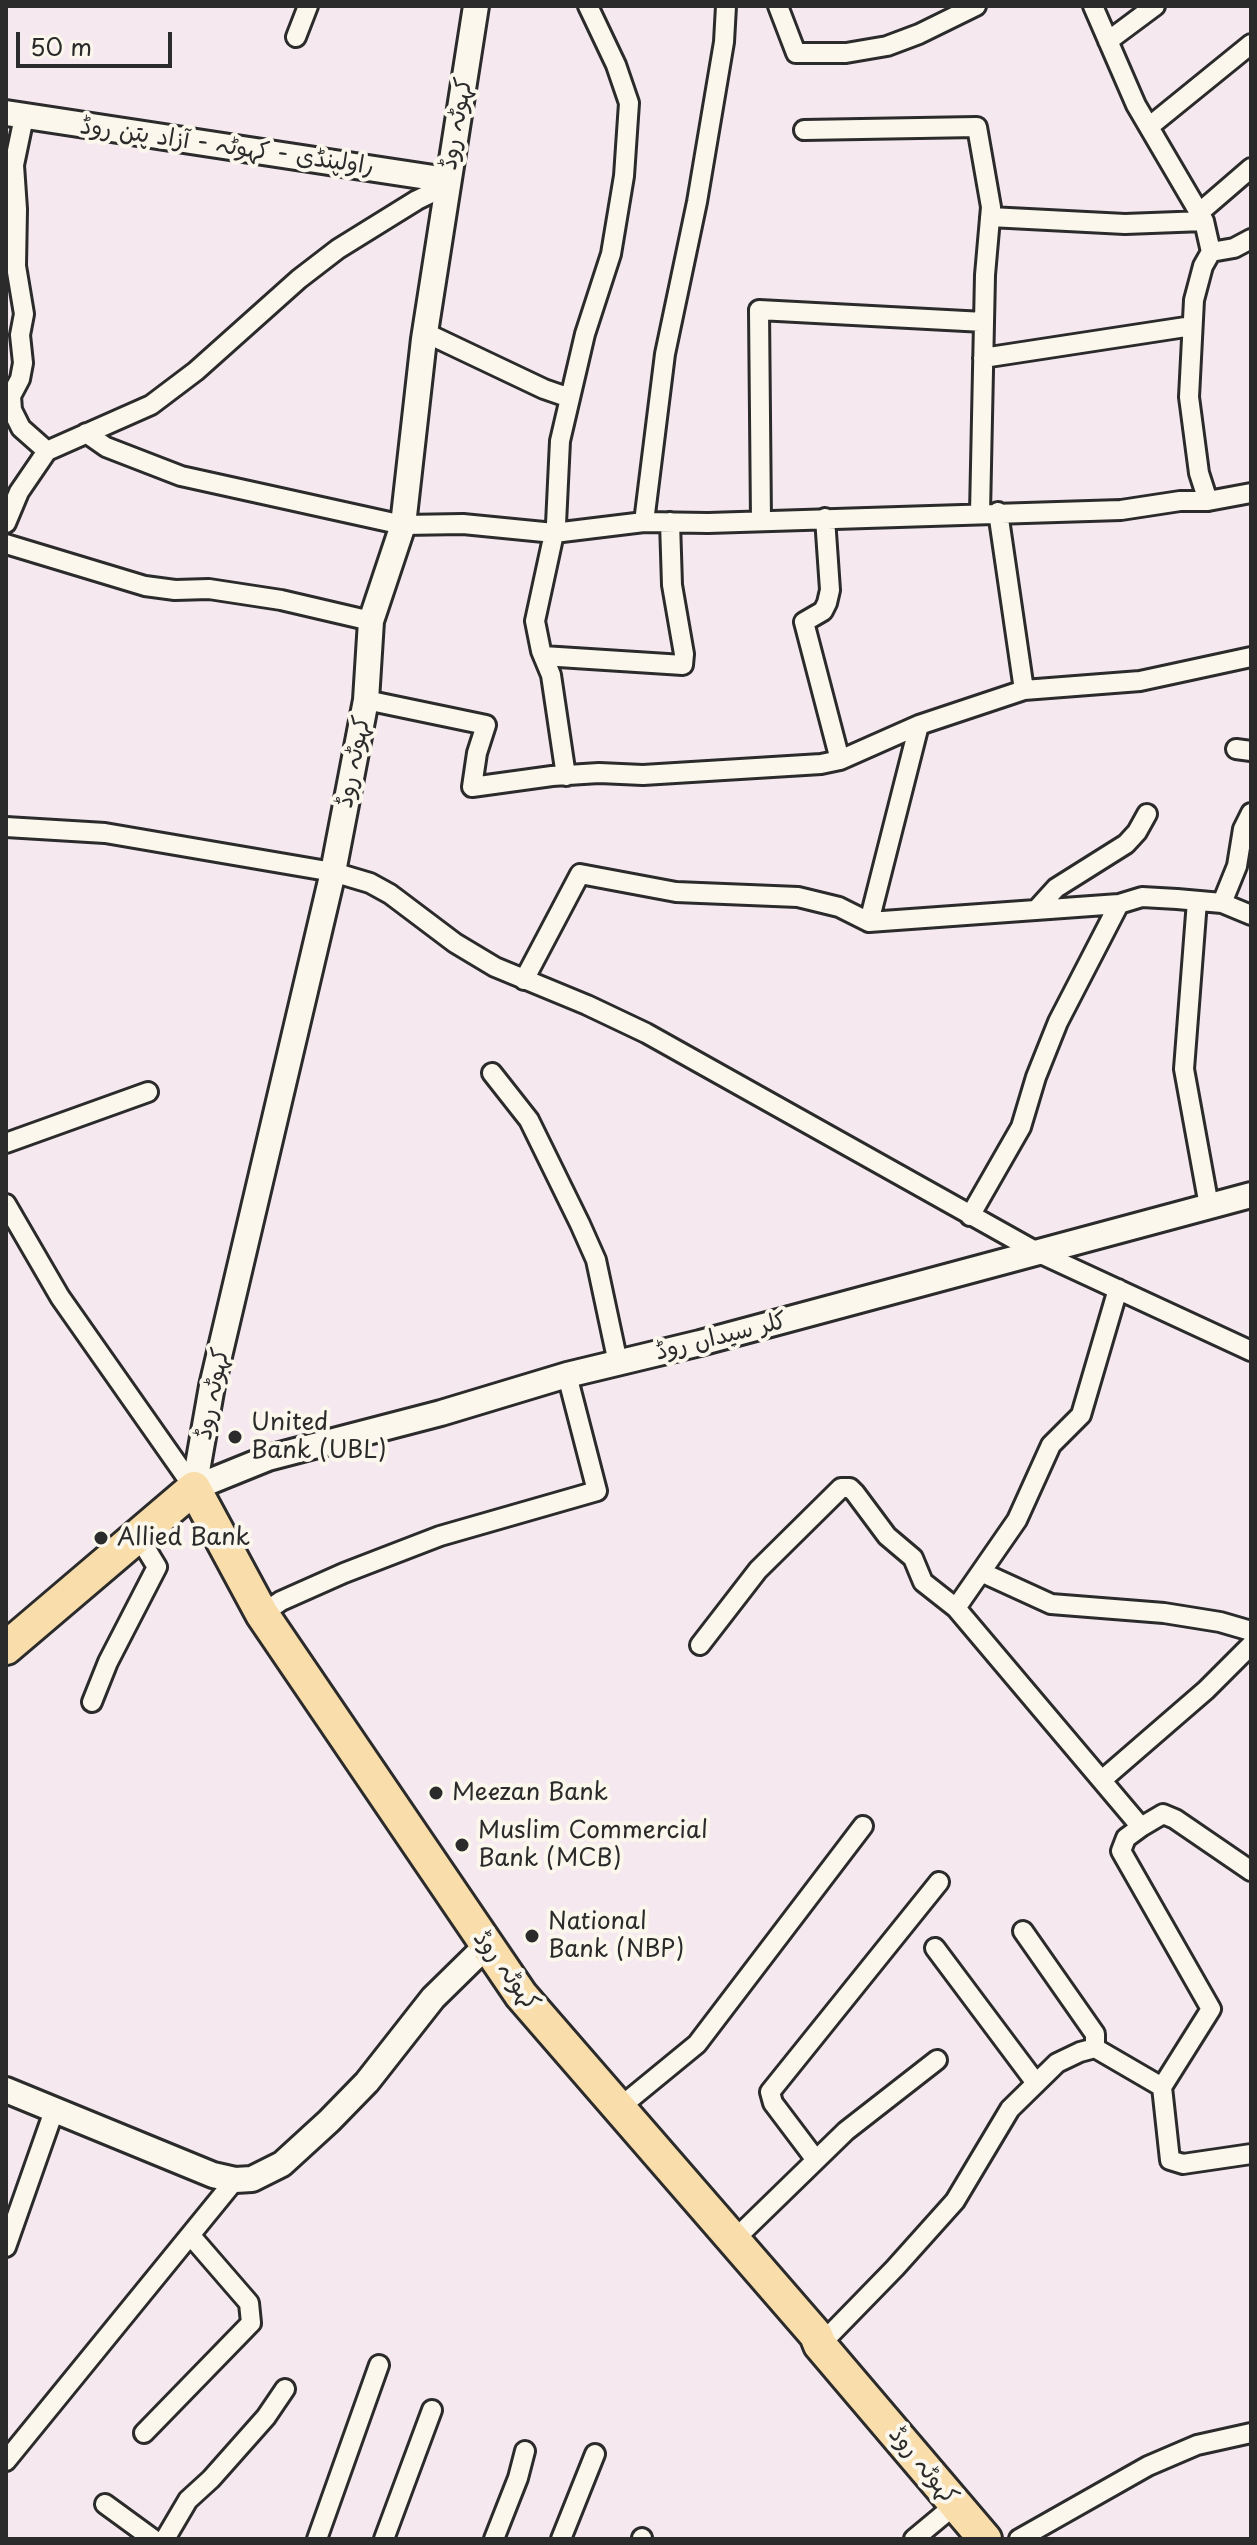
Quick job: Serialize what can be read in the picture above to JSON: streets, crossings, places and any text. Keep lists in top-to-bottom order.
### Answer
{
  "streets": {
    "highway": ["کہوٹہ روڈ"],
    "main road": ["راولپنڈی - کہوٹہ - آزاد پتن روڈ", "کلر سیداں روڈ"]
  },
  "crossings": [
    ["کہوٹہ روڈ", "راولپنڈی - کہوٹہ - آزاد پتن روڈ"],
    ["کہوٹہ روڈ", "کلر سیداں روڈ"]
  ],
  "places": [
    "United Bank (UBL)",
    "Allied Bank",
    "Meezan Bank",
    "Muslim Commercial Bank (MCB)",
    "National Bank (NBP)"
  ],
  "scale_bar": "50 m"
}
